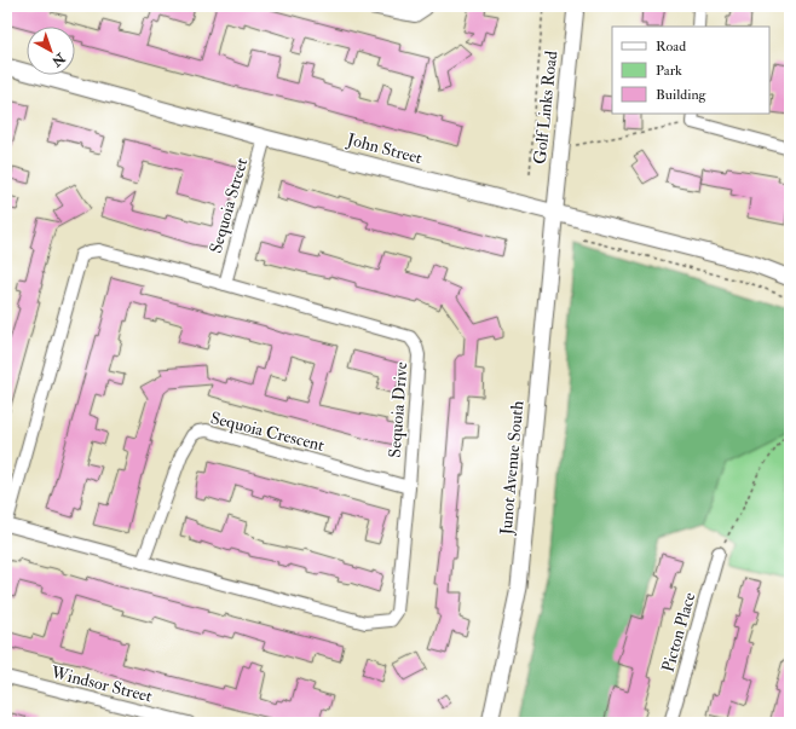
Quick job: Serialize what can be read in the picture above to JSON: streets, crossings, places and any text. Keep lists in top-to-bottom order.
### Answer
{
  "streets": {
    "main road": ["Golf Links Road", "John Street", "Junot Avenue South"],
    "street": [
      "Sequoia Street",
      "Sequoia Drive",
      "Sequoia Crescent",
      "Picton Place",
      "Windsor Street"
    ]
  },
  "crossings": [
    ["Golf Links Road", "John Street"],
    ["Golf Links Road", "Junot Avenue South"],
    ["John Street", "Sequoia Street"],
    ["John Street", "Junot Avenue South"],
    ["Sequoia Street", "Sequoia Drive"],
    ["Sequoia Drive", "Sequoia Crescent"]
  ],
  "legend": ["Road", "Park", "Building"],
  "north": "bottom right"
}
